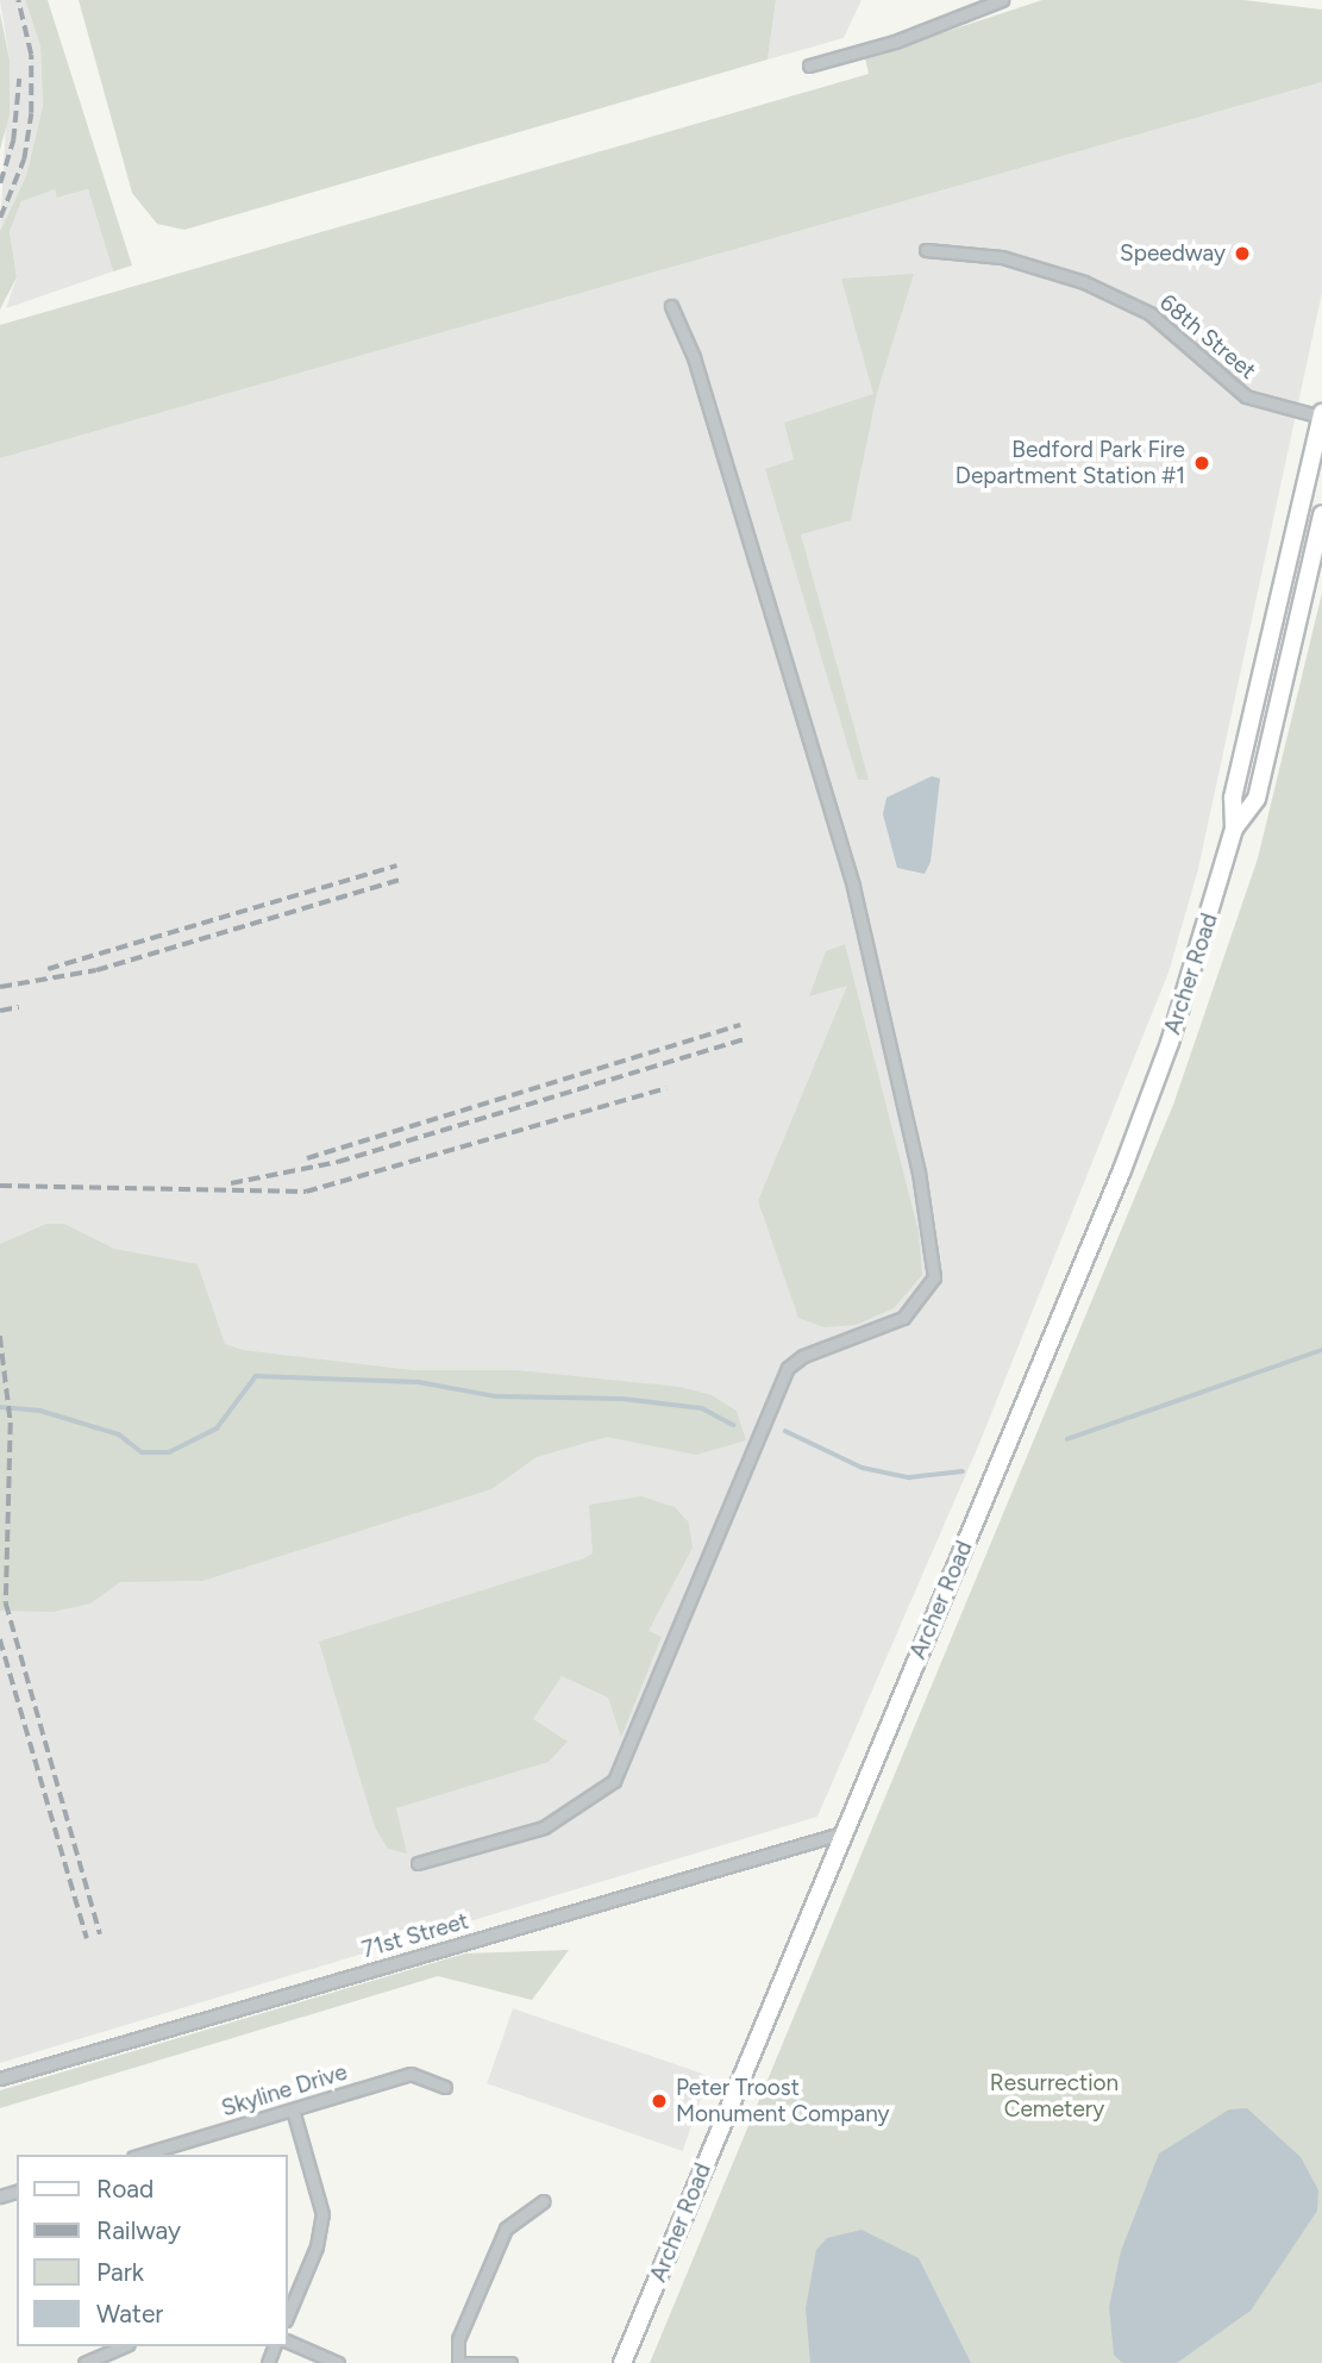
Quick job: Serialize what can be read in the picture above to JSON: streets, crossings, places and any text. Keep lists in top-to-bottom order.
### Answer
{
  "streets": {
    "main road": ["Archer Road"],
    "street": ["68th Street", "71st Street", "Skyline Drive"]
  },
  "crossings": [
    ["68th Street", "Archer Road"],
    ["Archer Road", "71st Street"]
  ],
  "parks": ["Resurrection Cemetery"],
  "places": ["Speedway", "Bedford Park Fire Department Station #1", "Peter Troost Monument Company"],
  "legend": [
    "Road",
    "Railway",
    "Park",
    "Water"
  ]
}
